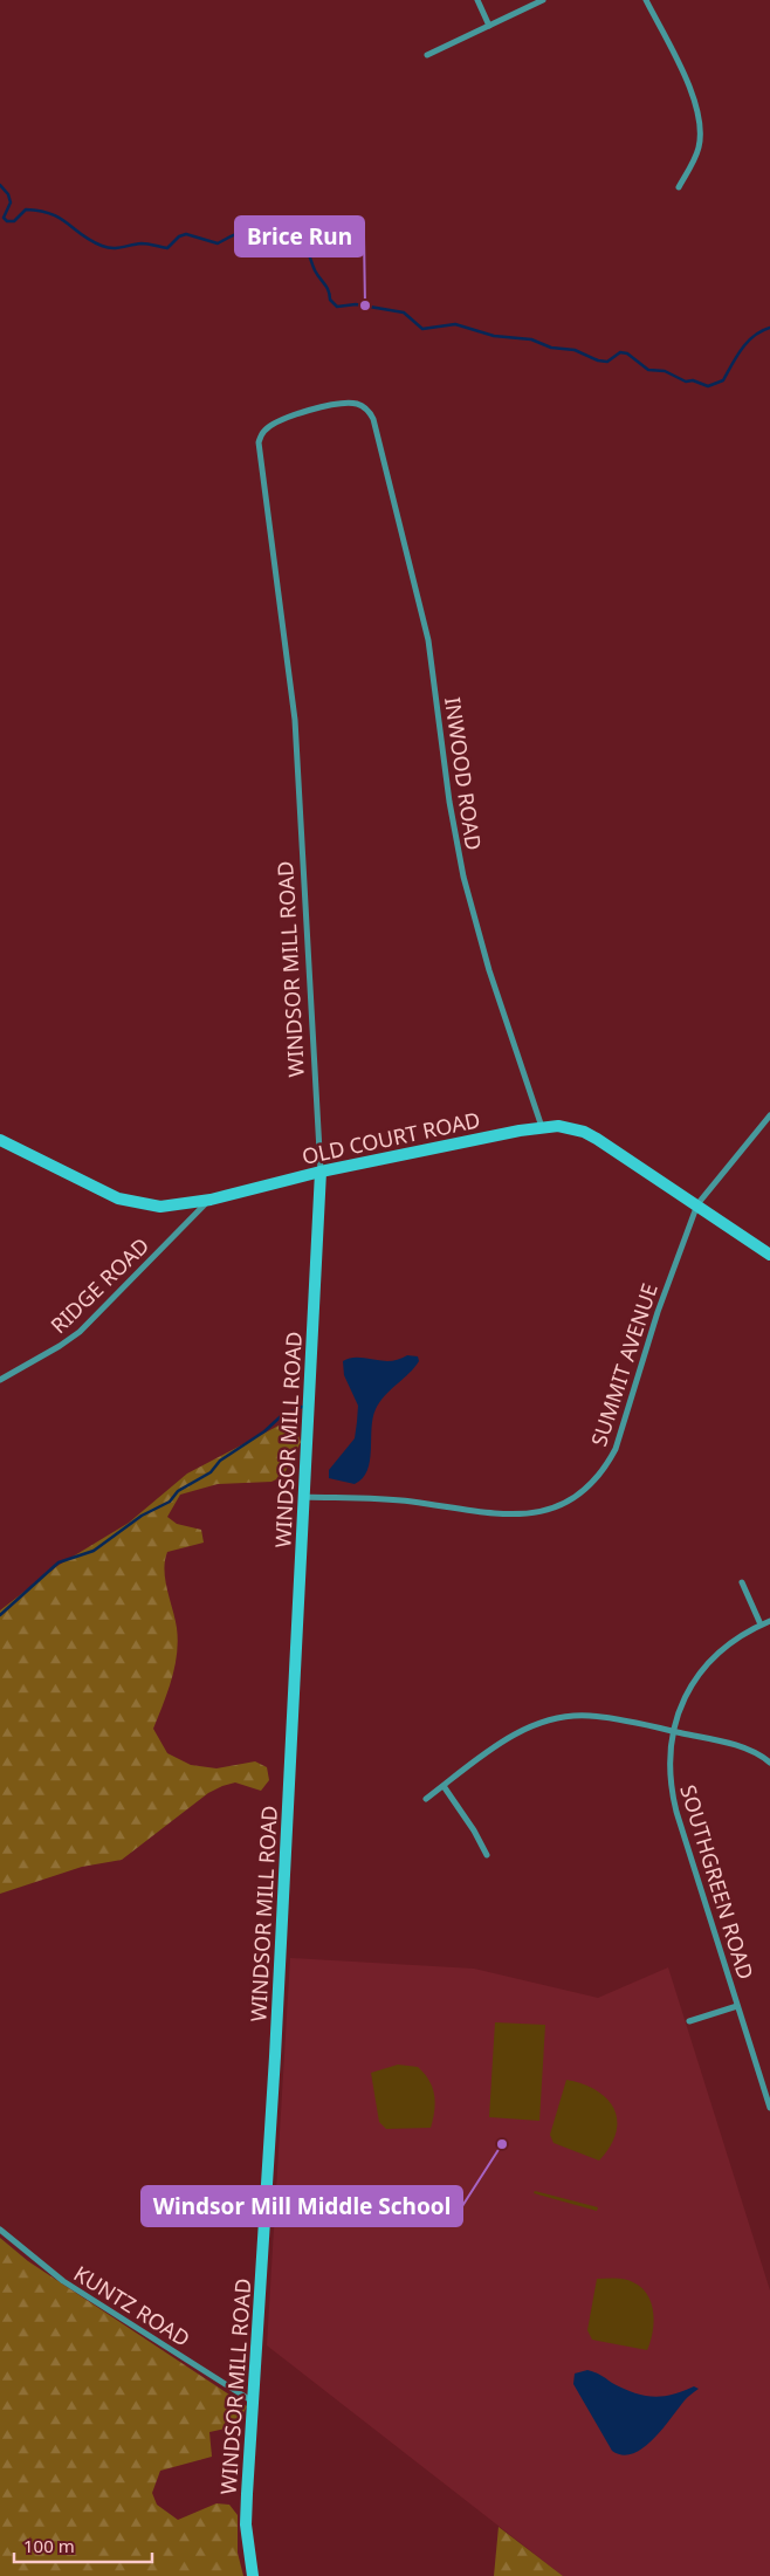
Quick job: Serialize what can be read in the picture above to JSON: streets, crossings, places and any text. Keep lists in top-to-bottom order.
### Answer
{
  "streets": {
    "main road": ["WINDSOR MILL ROAD", "OLD COURT ROAD"],
    "street": [
      "INWOOD ROAD",
      "RIDGE ROAD",
      "SUMMIT AVENUE",
      "SOUTHGREEN ROAD",
      "KUNTZ ROAD"
    ]
  },
  "crossings": [
    ["INWOOD ROAD", "WINDSOR MILL ROAD"],
    ["INWOOD ROAD", "OLD COURT ROAD"],
    ["WINDSOR MILL ROAD", "OLD COURT ROAD"],
    ["WINDSOR MILL ROAD", "SUMMIT AVENUE"],
    ["WINDSOR MILL ROAD", "KUNTZ ROAD"],
    ["OLD COURT ROAD", "RIDGE ROAD"],
    ["OLD COURT ROAD", "SUMMIT AVENUE"]
  ],
  "places": ["Brice Run", "Windsor Mill Middle School"],
  "scale_bar": "100 m"
}
